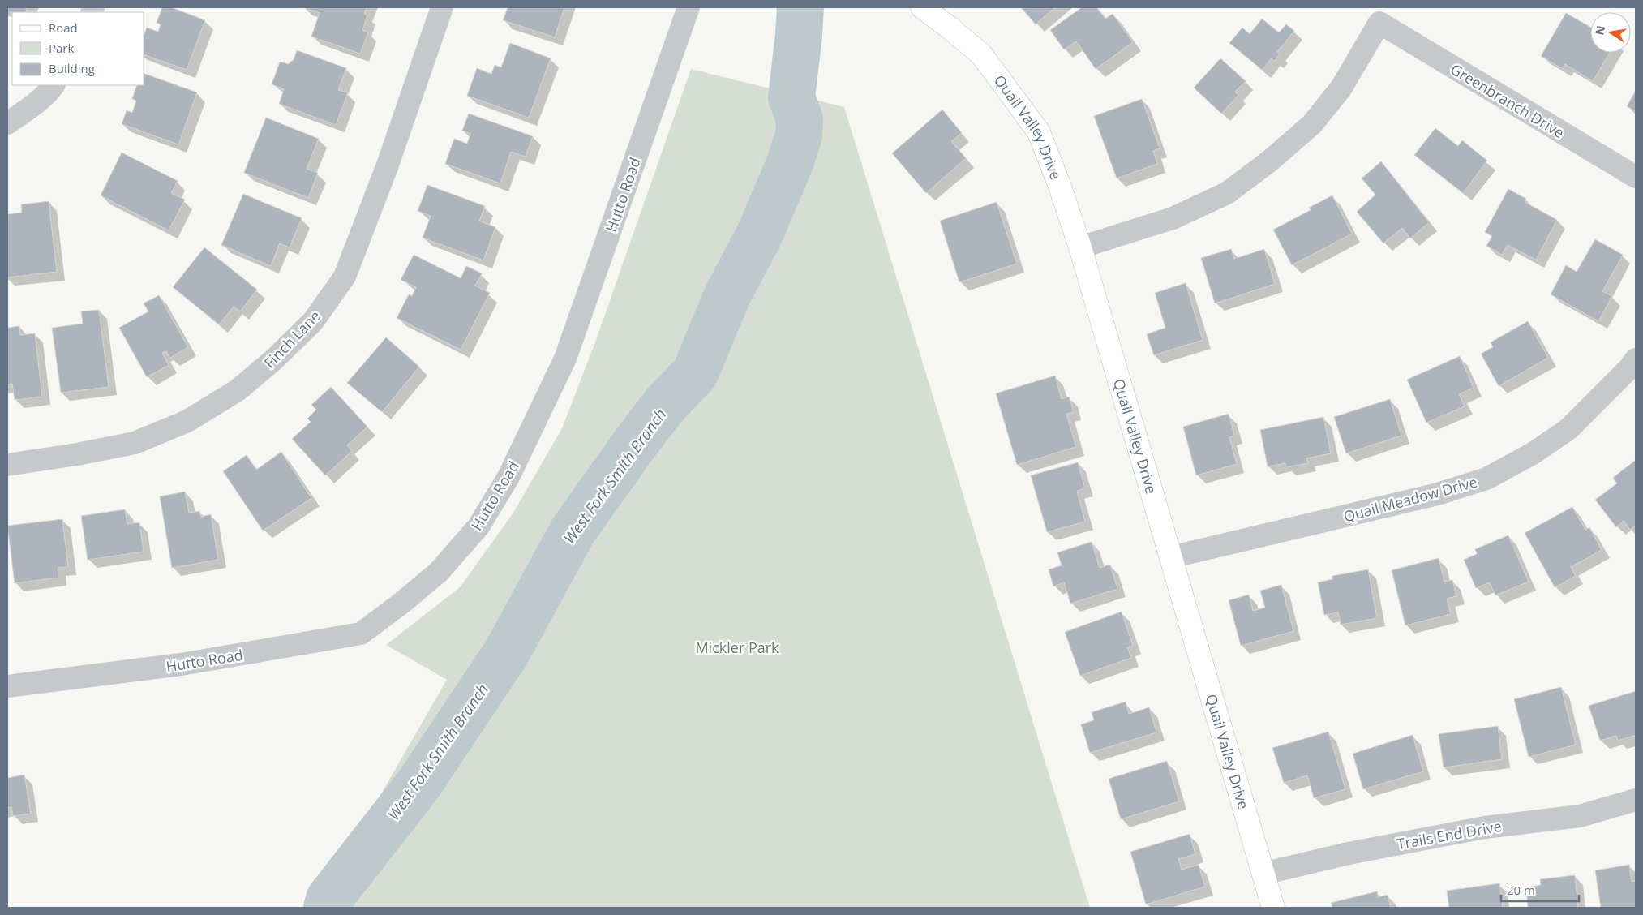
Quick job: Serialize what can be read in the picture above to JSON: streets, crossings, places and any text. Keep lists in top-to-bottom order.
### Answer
{
  "streets": {
    "street": [
      "Greenbranch Drive",
      "Quail Valley Drive",
      "Hutto Road",
      "Finch Lane",
      "Quail Meadow Drive",
      "Trails End Drive"
    ]
  },
  "crossings": [
    ["Greenbranch Drive", "Quail Valley Drive"],
    ["Quail Valley Drive", "Quail Meadow Drive"],
    ["Quail Valley Drive", "Trails End Drive"]
  ],
  "water": ["West Fork Smith Branch"],
  "parks": ["Mickler Park"],
  "legend": ["Road", "Park", "Building"],
  "scale_bar": "20 m",
  "north": "left"
}
